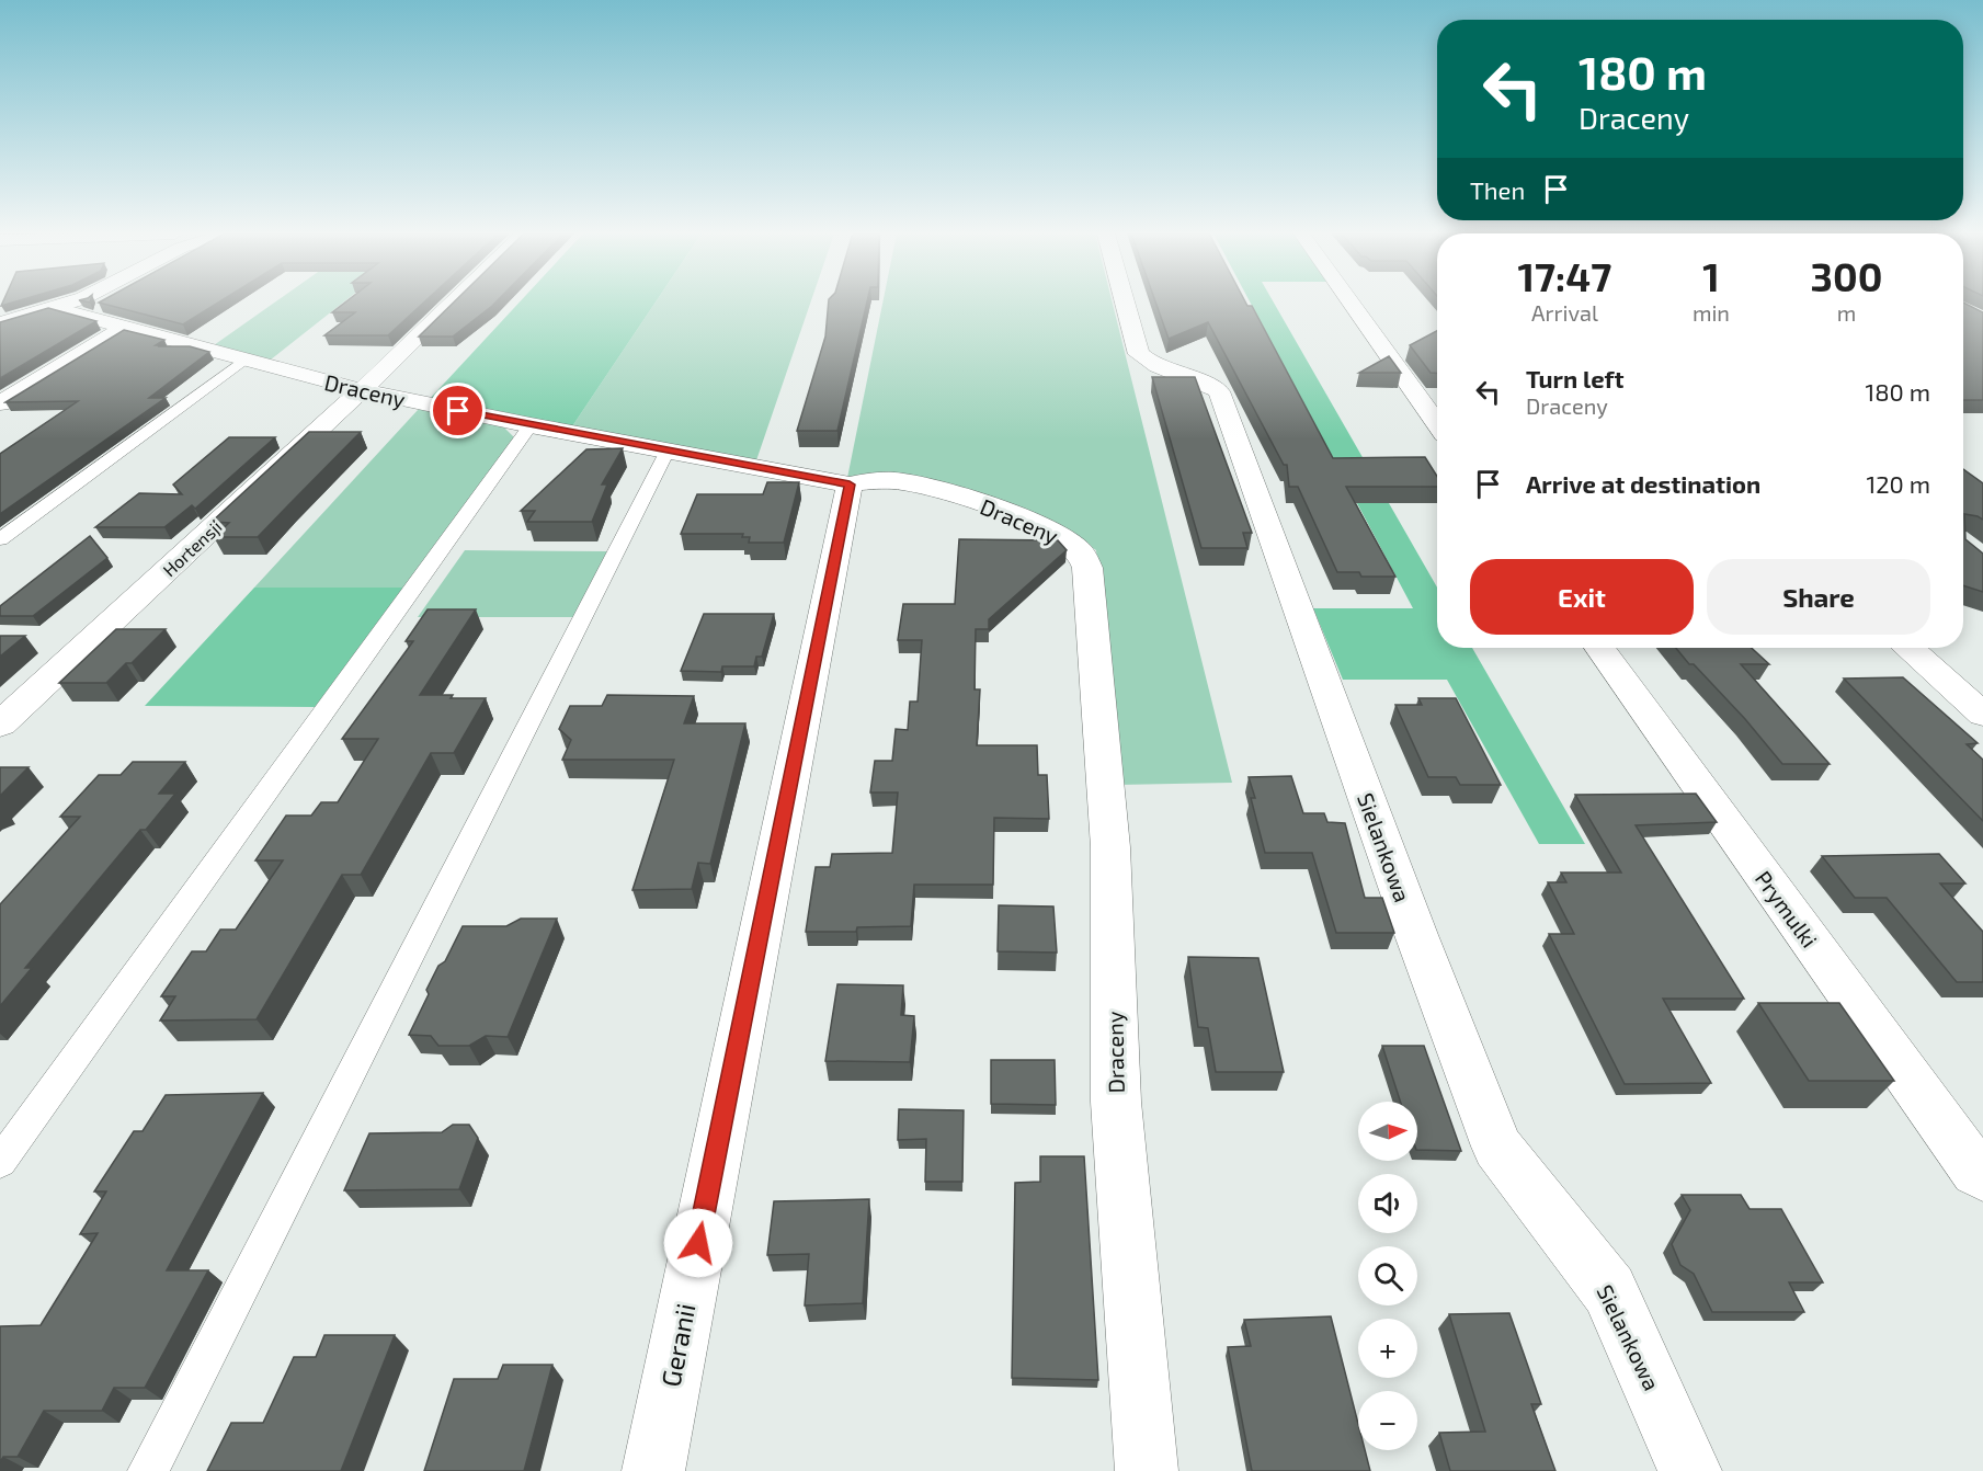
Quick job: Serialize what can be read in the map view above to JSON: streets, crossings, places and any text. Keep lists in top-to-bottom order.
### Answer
{
  "streets": {
    "street": [
      "Draceny",
      "Hortensji",
      "Sielankowa",
      "Prymulki",
      "Geranii"
    ]
  },
  "crossings": [
    ["Draceny", "Hortensji"],
    ["Draceny", "Geranii"]
  ],
  "north": "right",
  "page": {
    "turn": ["180 m", "Draceny"],
    "then": "Then",
    "eta": [
      "17:47",
      "Arrival",
      "1",
      "min",
      "300",
      "m"
    ],
    "list": [
      {
        "name": "Turn left",
        "note": "Draceny",
        "value": "180 m"
      },
      {
        "name": "Arrive at destination",
        "value": "120 m"
      }
    ],
    "buttons": ["Exit", "Share"],
    "map_buttons": ["+", "−"]
  }
}
